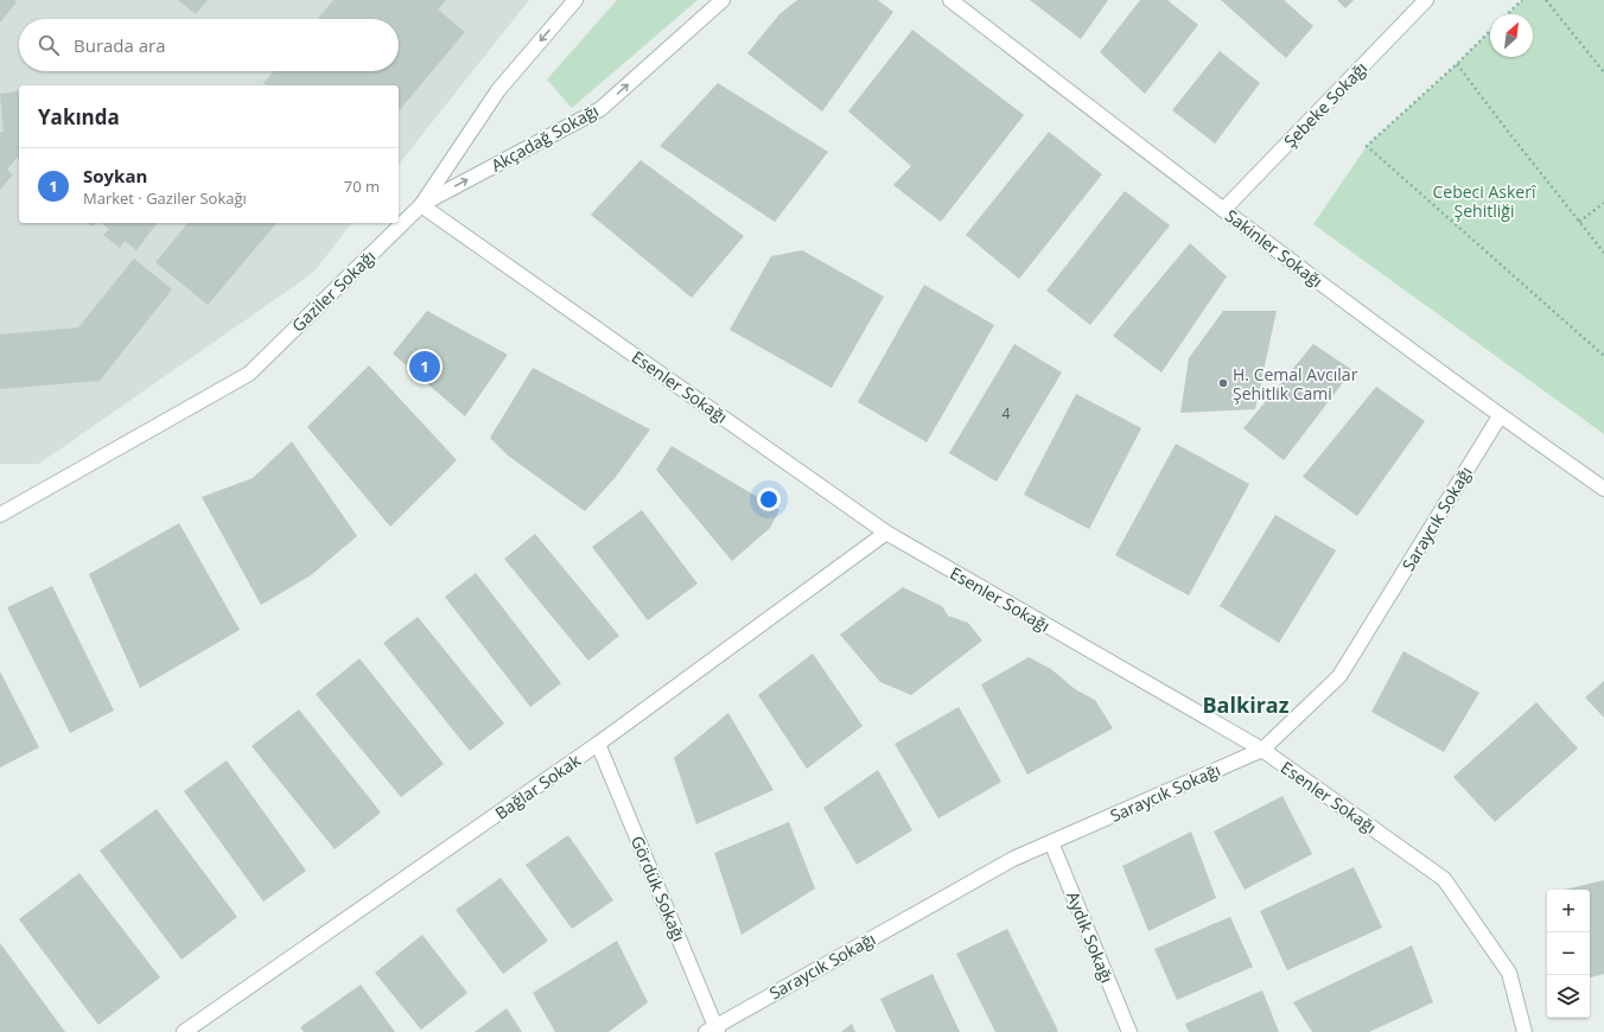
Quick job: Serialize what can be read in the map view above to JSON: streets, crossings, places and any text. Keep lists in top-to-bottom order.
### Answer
{
  "streets": {
    "street": [
      "Şebeke Sokağı",
      "Akçadağ Sokağı",
      "Sakinler Sokağı",
      "Gaziler Sokağı",
      "Esenler Sokağı",
      "Saraycık Sokağı",
      "Bağlar Sokak",
      "Gördük Sokağı",
      "Aydık Sokağı"
    ]
  },
  "crossings": [
    ["Şebeke Sokağı", "Sakinler Sokağı"],
    ["Akçadağ Sokağı", "Gaziler Sokağı"],
    ["Akçadağ Sokağı", "Esenler Sokağı"],
    ["Sakinler Sokağı", "Saraycık Sokağı"],
    ["Gaziler Sokağı", "Esenler Sokağı"],
    ["Esenler Sokağı", "Saraycık Sokağı"],
    ["Esenler Sokağı", "Bağlar Sokak"],
    ["Saraycık Sokağı", "Gördük Sokağı"],
    ["Saraycık Sokağı", "Aydık Sokağı"],
    ["Bağlar Sokak", "Gördük Sokağı"]
  ],
  "one_way": ["Akçadağ Sokağı"],
  "districts": ["Balkiraz"],
  "parks": ["Cebeci Askerî Şehitliği"],
  "places": ["H. Cemal Avcılar Şehitlik Cami"],
  "house_numbers": ["4"],
  "north": "top right",
  "page": {
    "search": "Burada ara",
    "heading": "Yakında",
    "list": [
      {
        "mark": "1",
        "name": "Soykan",
        "note": "Market · Gaziler Sokağı",
        "value": "70 m"
      }
    ],
    "pins": "1",
    "map_buttons": ["+", "−"]
  }
}
